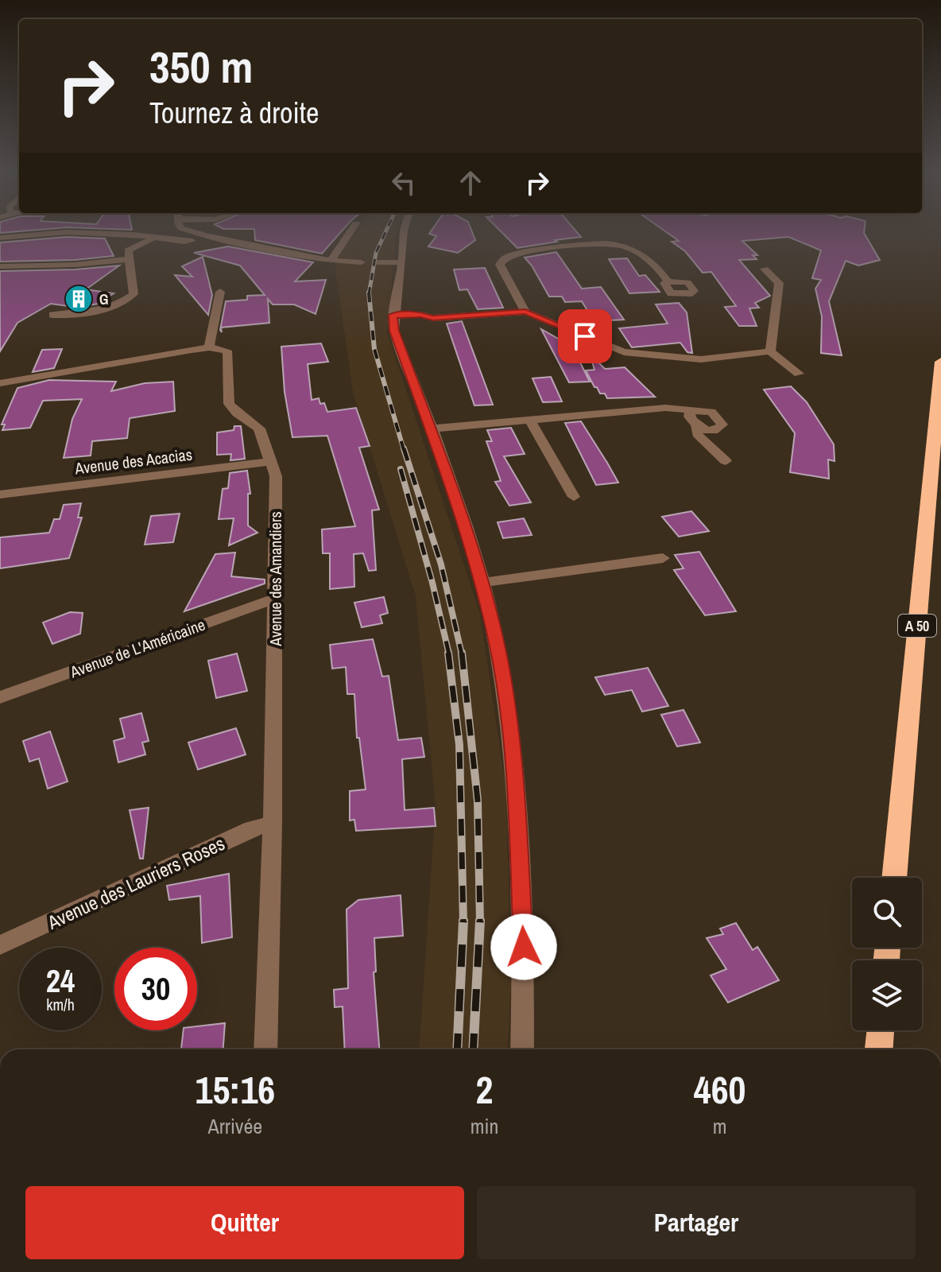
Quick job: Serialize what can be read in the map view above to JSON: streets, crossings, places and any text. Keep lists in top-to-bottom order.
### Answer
{
  "streets": {
    "highway": ["A 50"],
    "street": [
      "Avenue des Acacias",
      "Avenue des Amandiers",
      "Avenue de L'Américaine",
      "Avenue des Lauriers Roses"
    ]
  },
  "crossings": [
    ["Avenue des Acacias", "Avenue des Amandiers"],
    ["Avenue des Amandiers", "Avenue de L'Américaine"],
    ["Avenue des Amandiers", "Avenue des Lauriers Roses"]
  ],
  "places": {
    "building": ["G"]
  },
  "page": {
    "turn": ["350 m", "Tournez à droite"],
    "speed": "24 km/h",
    "limit": "30",
    "eta": [
      "15:16",
      "Arrivée",
      "2",
      "min",
      "460",
      "m"
    ],
    "buttons": ["Quitter", "Partager"]
  }
}
